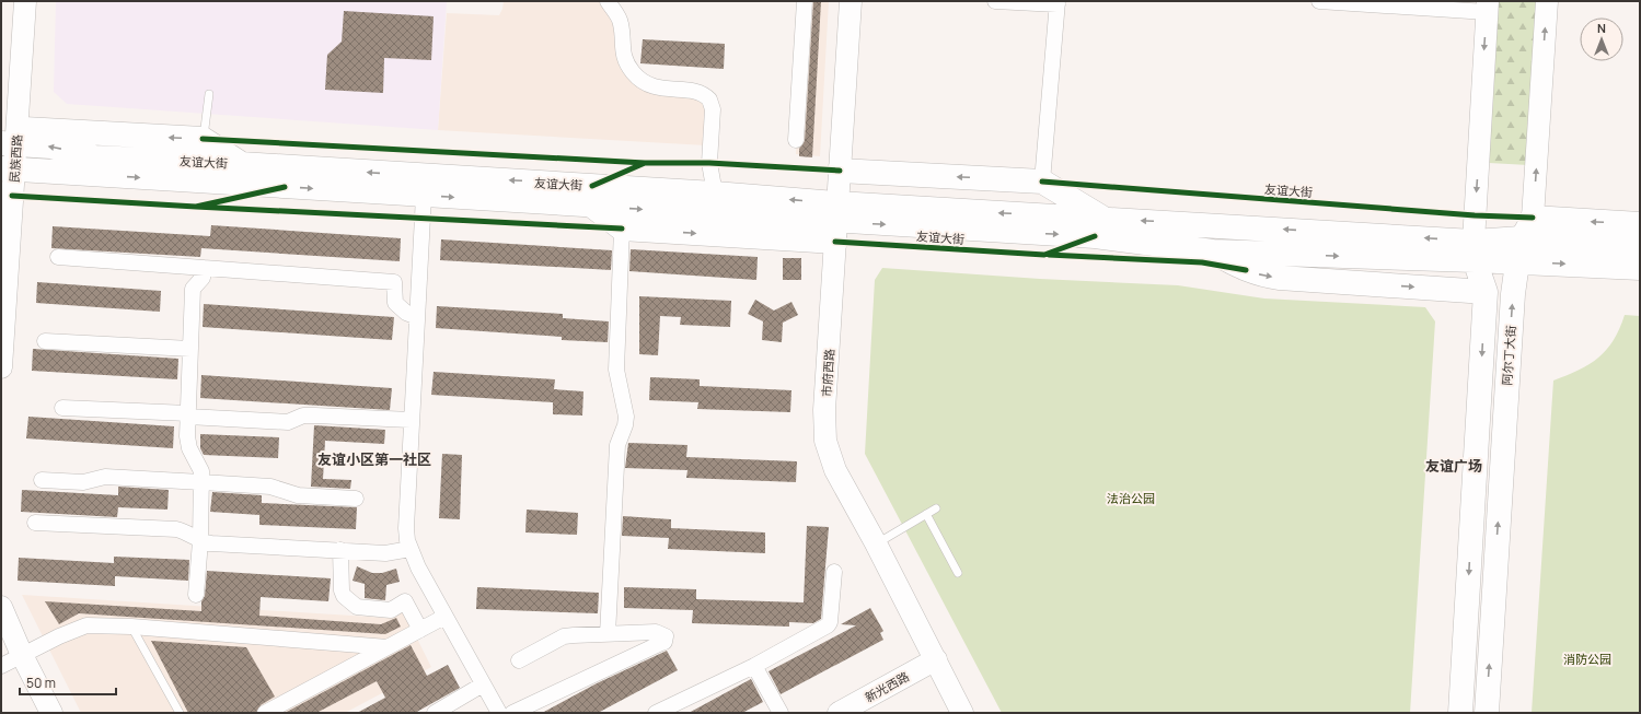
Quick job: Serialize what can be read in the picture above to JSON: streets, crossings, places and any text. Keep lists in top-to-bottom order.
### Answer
{
  "streets": {
    "main road": [
      "民族西路",
      "友谊大街",
      "阿尔丁大街",
      "市府西路",
      "新光西路"
    ]
  },
  "crossings": [
    ["民族西路", "友谊大街"],
    ["友谊大街", "阿尔丁大街"],
    ["友谊大街", "市府西路"],
    ["市府西路", "新光西路"]
  ],
  "districts": ["友谊小区第一社区", "友谊广场"],
  "parks": ["法治公园", "消防公园"],
  "scale_bar": "50 m",
  "north": "top"
}
